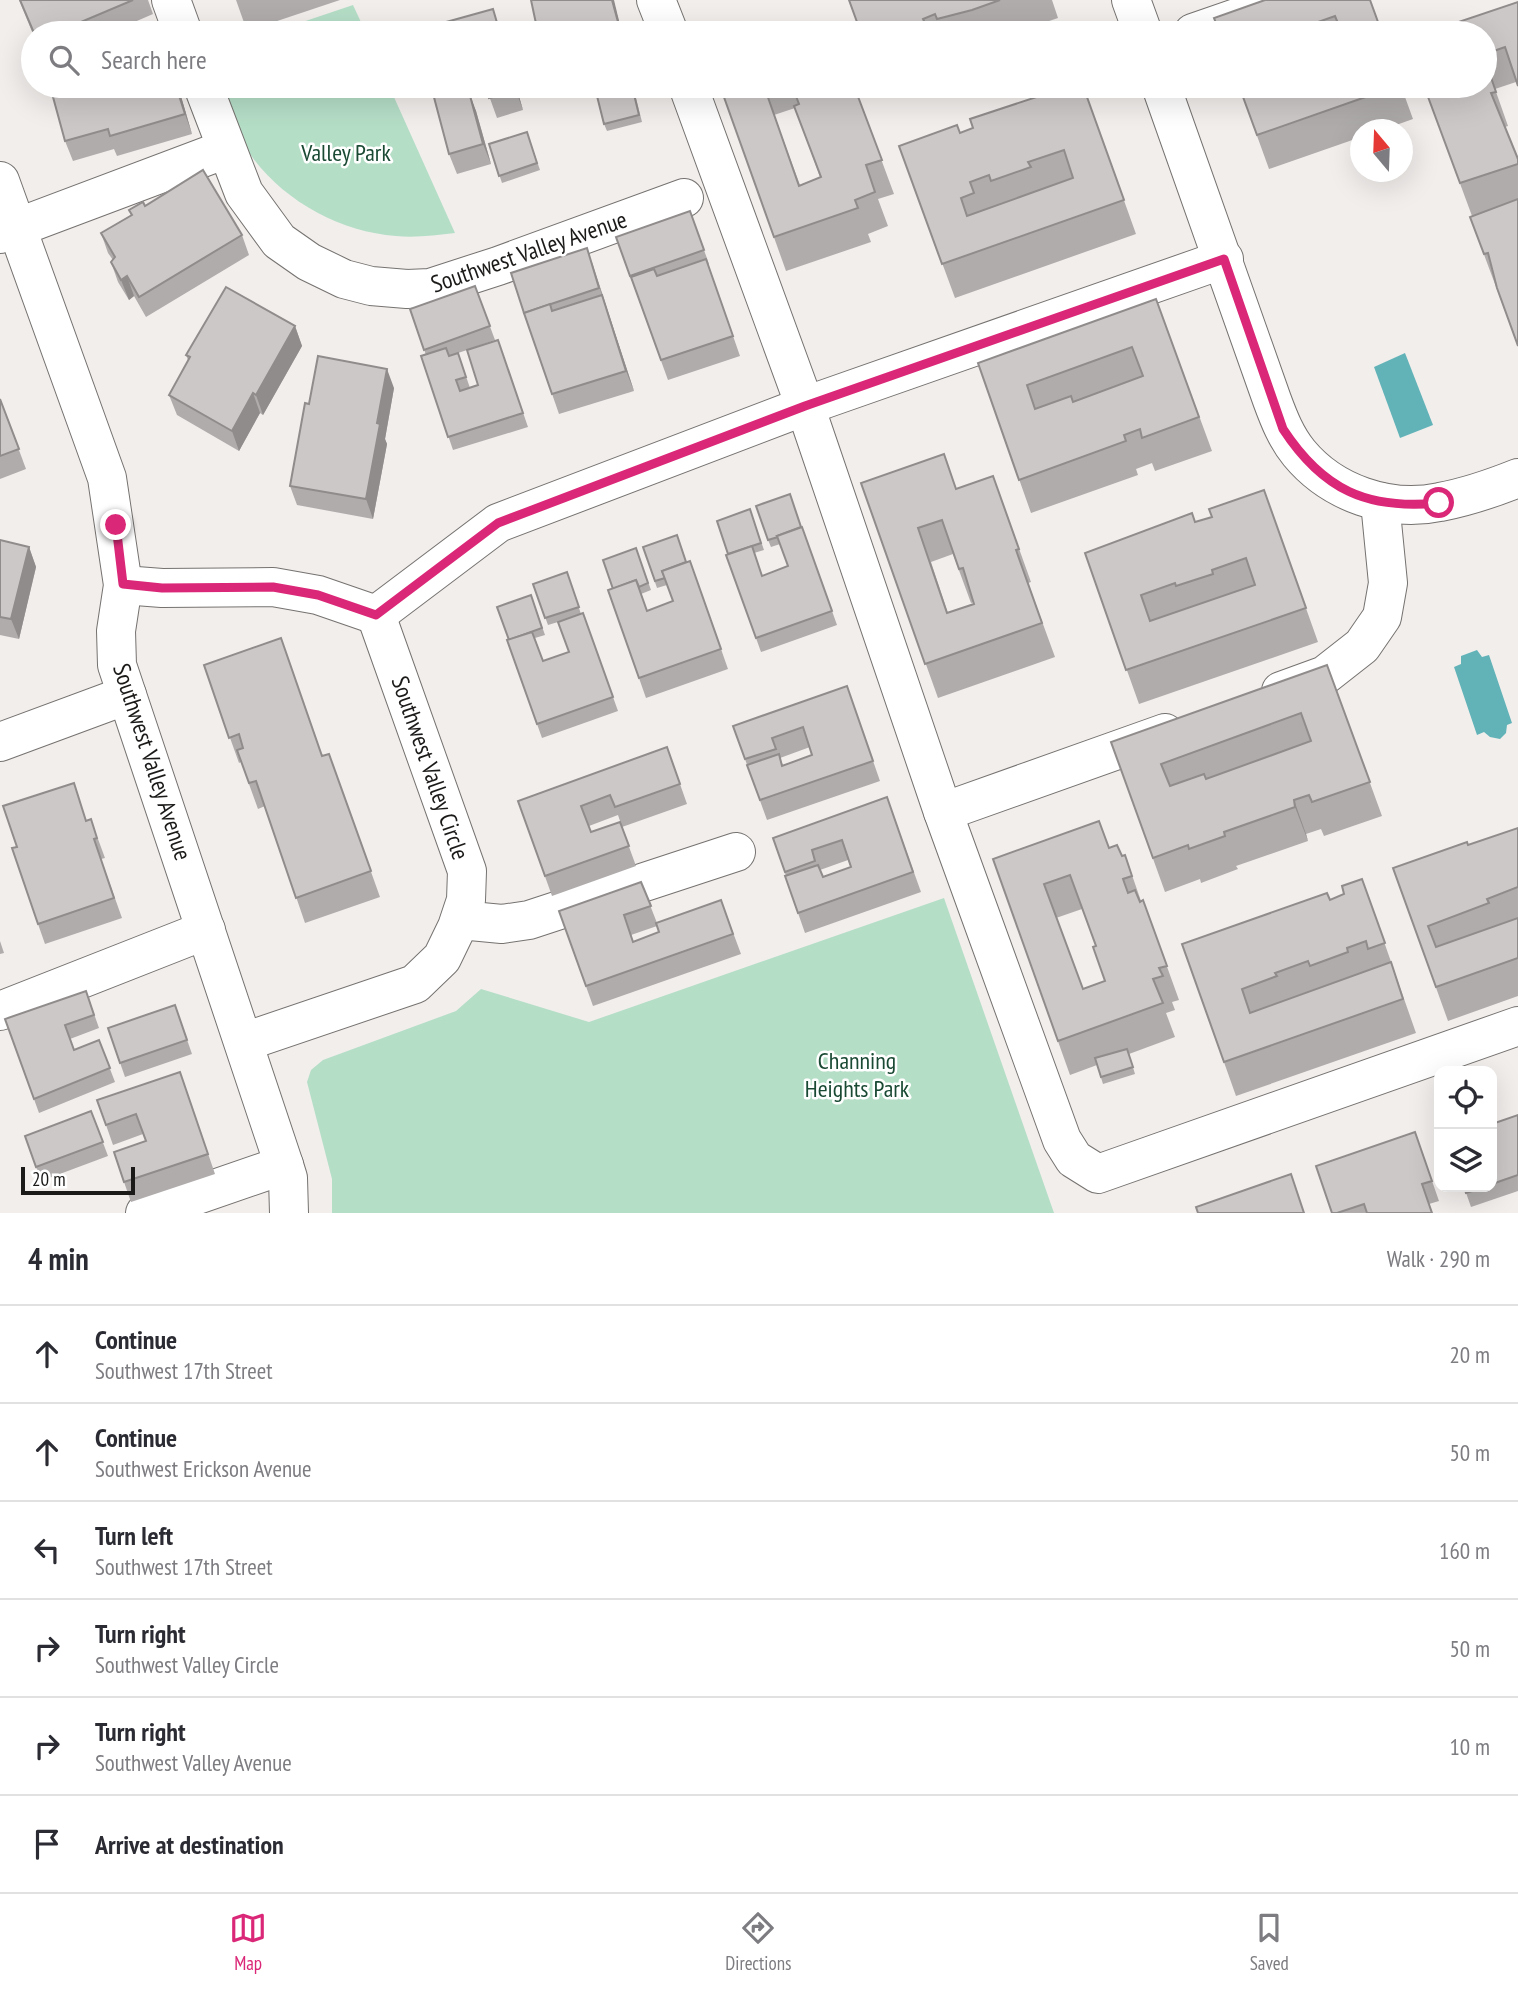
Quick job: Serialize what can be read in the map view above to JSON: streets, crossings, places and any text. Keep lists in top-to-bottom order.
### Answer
{
  "streets": {
    "street": ["Southwest Valley Avenue", "Southwest Valley Circle"]
  },
  "crossings": [
    ["Southwest Valley Avenue", "Southwest Valley Circle"]
  ],
  "parks": ["Valley Park", "Channing Heights Park"],
  "scale_bar": "20 m",
  "north": "top",
  "page": {
    "search": "Search here",
    "scale": "20 m",
    "heading": ["4 min", "Walk · 290 m"],
    "list": [
      ["Continue", "Southwest 17th Street", "20 m"],
      ["Continue", "Southwest Erickson Avenue", "50 m"],
      ["Turn left", "Southwest 17th Street", "160 m"],
      ["Turn right", "Southwest Valley Circle", "50 m"],
      ["Turn right", "Southwest Valley Avenue", "10 m"],
      "Arrive at destination"
    ],
    "nav": ["Map", "Directions", "Saved"]
  }
}
